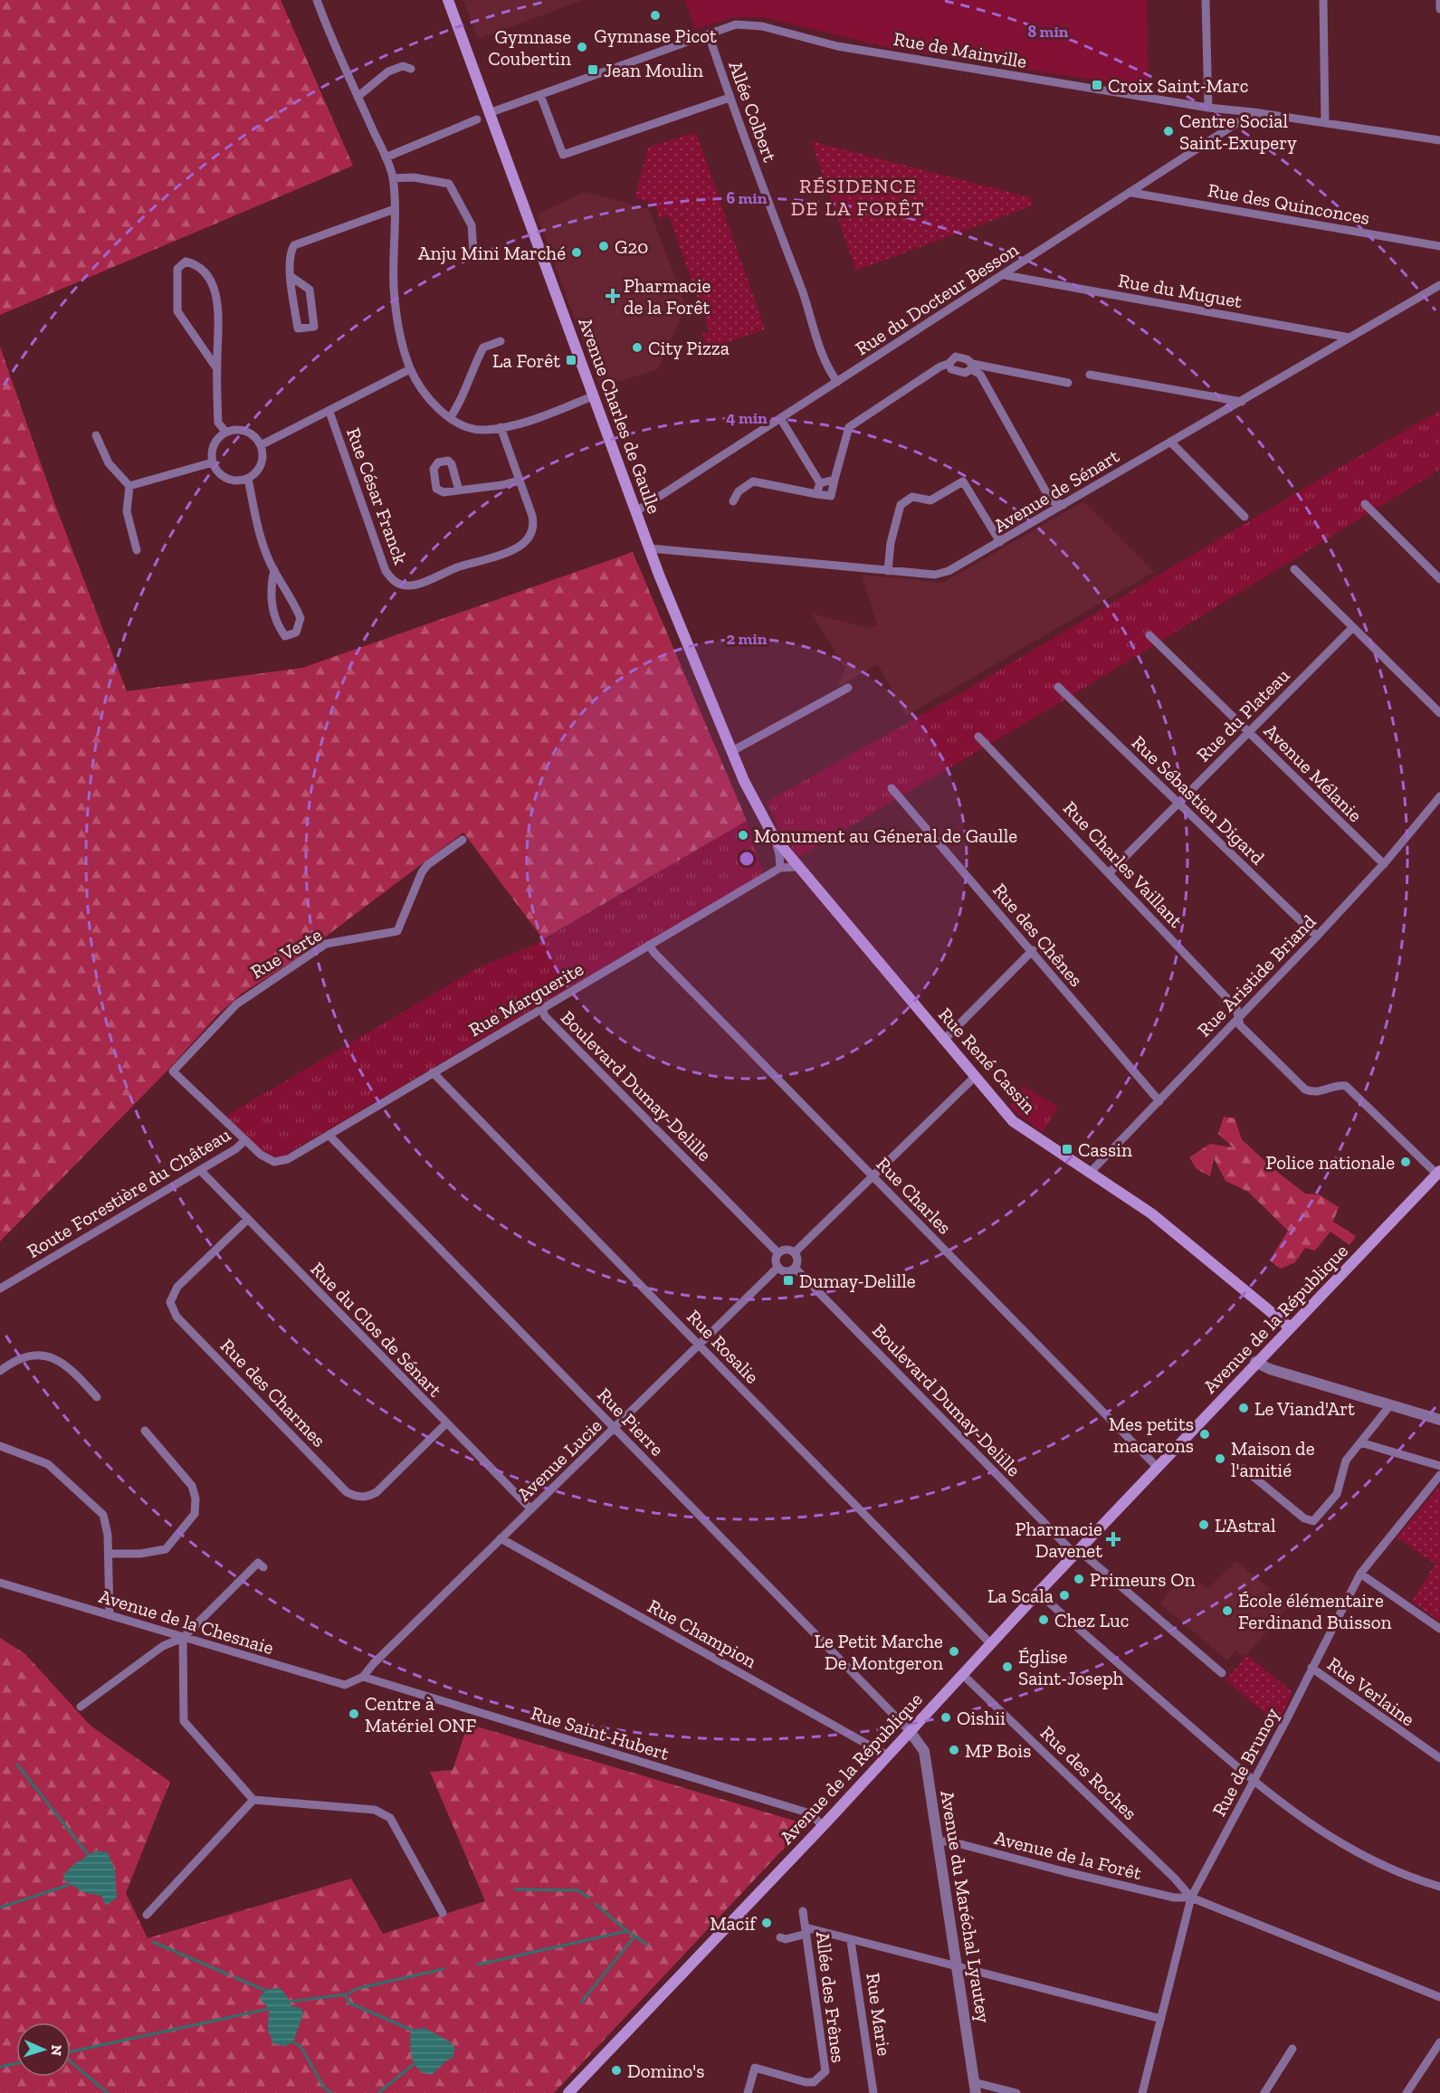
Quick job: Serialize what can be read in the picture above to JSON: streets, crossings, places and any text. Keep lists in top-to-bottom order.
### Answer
{
  "streets": {
    "main road": ["Avenue Charles de Gaulle", "Rue René Cassin", "Avenue de la République"],
    "street": [
      "Rue de Mainville",
      "Allée Colbert",
      "Rue des Quinconces",
      "Rue du Muguet",
      "Rue du Docteur Besson",
      "Avenue de Sénart",
      "Rue César Franck",
      "Rue du Plateau",
      "Avenue Mélanie",
      "Rue Sébastien Digard",
      "Rue Charles Vaillant",
      "Rue des Chênes",
      "Rue Verte",
      "Rue Aristide Briand",
      "Rue Marguerite",
      "Boulevard Dumay-Delille",
      "Route Forestière du Château",
      "Rue Charles",
      "Rue du Clos de Sénart",
      "Rue Rosalie",
      "Rue des Charmes",
      "Rue Pierre",
      "Avenue Lucie",
      "Avenue de la Chesnaie",
      "Rue Champion",
      "Rue Verlaine",
      "Rue Saint-Hubert",
      "Rue de Brunoy",
      "Rue des Roches",
      "Avenue de la Forêt",
      "Avenue du Maréchal Lyautey",
      "Allée des Frênes",
      "Rue Marie"
    ]
  },
  "crossings": [
    ["Rue de Mainville", "Allée Colbert"],
    ["Rue de Mainville", "Rue du Docteur Besson"],
    ["Rue de Mainville", "Avenue Charles de Gaulle"],
    ["Allée Colbert", "Rue du Docteur Besson"],
    ["Rue des Quinconces", "Rue du Docteur Besson"],
    ["Rue du Muguet", "Rue du Docteur Besson"],
    ["Rue du Muguet", "Avenue de Sénart"],
    ["Rue du Docteur Besson", "Avenue Charles de Gaulle"],
    ["Avenue Charles de Gaulle", "Avenue de Sénart"],
    ["Avenue Charles de Gaulle", "Rue René Cassin"],
    ["Rue du Plateau", "Avenue Mélanie"],
    ["Rue du Plateau", "Rue Sébastien Digard"],
    ["Rue du Plateau", "Rue Charles Vaillant"],
    ["Avenue Mélanie", "Rue Aristide Briand"],
    ["Rue Sébastien Digard", "Rue Aristide Briand"],
    ["Rue Charles Vaillant", "Rue Aristide Briand"],
    ["Rue Charles Vaillant", "Avenue de la République"],
    ["Rue des Chênes", "Rue Aristide Briand"],
    ["Rue Verte", "Rue Marguerite"],
    ["Rue Verte", "Route Forestière du Château"],
    ["Rue Aristide Briand", "Rue René Cassin"],
    ["Rue Marguerite", "Rue René Cassin"],
    ["Rue Marguerite", "Boulevard Dumay-Delille"],
    ["Rue Marguerite", "Route Forestière du Château"],
    ["Rue Marguerite", "Rue Charles"],
    ["Rue Marguerite", "Rue Rosalie"],
    ["Rue Marguerite", "Rue Pierre"],
    ["Rue René Cassin", "Avenue de la République"],
    ["Boulevard Dumay-Delille", "Avenue de la République"],
    ["Boulevard Dumay-Delille", "Avenue Lucie"],
    ["Route Forestière du Château", "Rue du Clos de Sénart"],
    ["Rue Charles", "Avenue de la République"],
    ["Avenue de la République", "Rue Rosalie"],
    ["Avenue de la République", "Rue Pierre"],
    ["Avenue de la République", "Rue Champion"],
    ["Avenue de la République", "Rue Saint-Hubert"],
    ["Avenue de la République", "Rue des Roches"],
    ["Avenue de la République", "Avenue du Maréchal Lyautey"],
    ["Rue du Clos de Sénart", "Rue des Charmes"],
    ["Rue du Clos de Sénart", "Avenue Lucie"],
    ["Rue Rosalie", "Avenue Lucie"],
    ["Rue Pierre", "Avenue Lucie"],
    ["Rue Pierre", "Avenue du Maréchal Lyautey"],
    ["Avenue Lucie", "Avenue de la Chesnaie"],
    ["Avenue Lucie", "Rue Champion"],
    ["Avenue Lucie", "Rue Saint-Hubert"],
    ["Avenue de la Chesnaie", "Rue Saint-Hubert"],
    ["Rue Verlaine", "Rue de Brunoy"],
    ["Rue de Brunoy", "Rue des Roches"],
    ["Rue de Brunoy", "Avenue de la Forêt"],
    ["Rue des Roches", "Avenue de la Forêt"],
    ["Avenue de la Forêt", "Avenue du Maréchal Lyautey"]
  ],
  "districts": ["RÉSIDENCE DE LA FORÊT"],
  "places": {
    "other": [
      "Gymnase Picot",
      "Gymnase Coubertin",
      "Centre Social Saint-Exupery",
      "G20",
      "Anju Mini Marché",
      "City Pizza",
      "Monument au Géneral de Gaulle",
      "Police nationale",
      "Le Viand'Art",
      "Mes petits macarons",
      "Maison de l'amitié",
      "L'Astral",
      "Primeurs On",
      "La Scala",
      "École élémentaire Ferdinand Buisson",
      "Chez Luc",
      "Le Petit Marche De Montgeron",
      "Église Saint-Joseph",
      "Centre à Matériel ONF",
      "Oishii",
      "MP Bois",
      "Macif",
      "Domino's"
    ],
    "transit": [
      "Jean Moulin",
      "Croix Saint-Marc",
      "La Forêt",
      "Cassin",
      "Dumay-Delille"
    ],
    "health": ["Pharmacie de la Forêt", "Pharmacie Davenet"]
  },
  "north": "right",
  "rings": [
    "8 min",
    "6 min",
    "4 min",
    "2 min"
  ]
}
